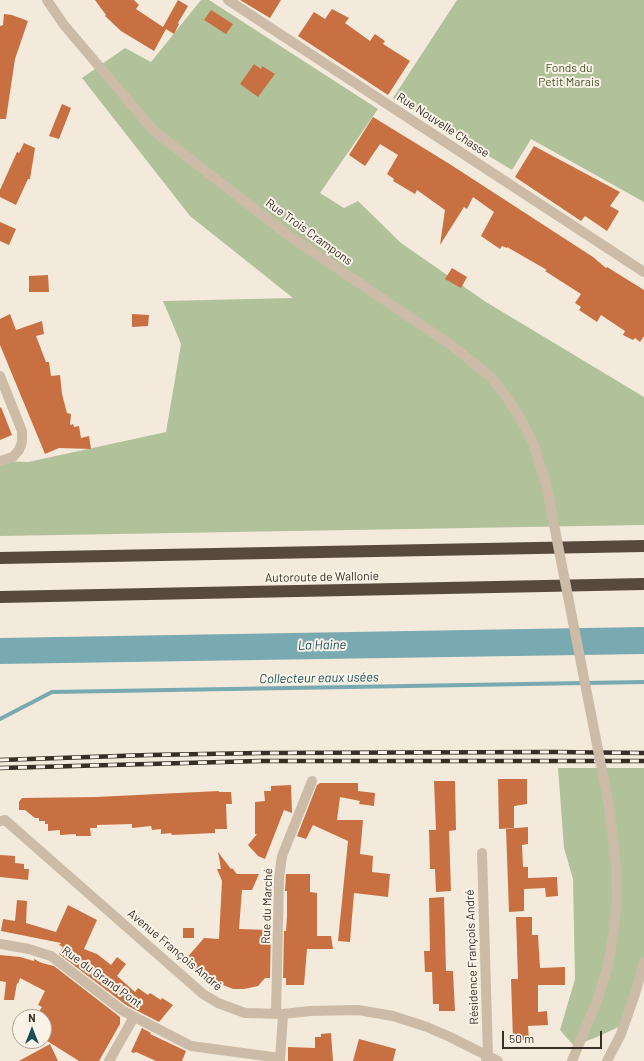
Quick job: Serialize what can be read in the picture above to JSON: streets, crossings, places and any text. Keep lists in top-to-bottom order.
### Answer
{
  "streets": {
    "highway": ["Autoroute de Wallonie"],
    "street": [
      "Rue Nouvelle Chasse",
      "Rue Trois Crampons",
      "Rue du Marché",
      "Avenue François André",
      "Résidence François André",
      "Rue du Grand Pont"
    ]
  },
  "crossings": [
    ["Rue du Marché", "Avenue François André"],
    ["Rue du Marché", "Rue du Grand Pont"],
    ["Avenue François André", "Résidence François André"]
  ],
  "water": ["La Haine", "Collecteur eaux usées"],
  "parks": ["Fonds du Petit Marais"],
  "scale_bar": "50 m",
  "north": "top"
}
